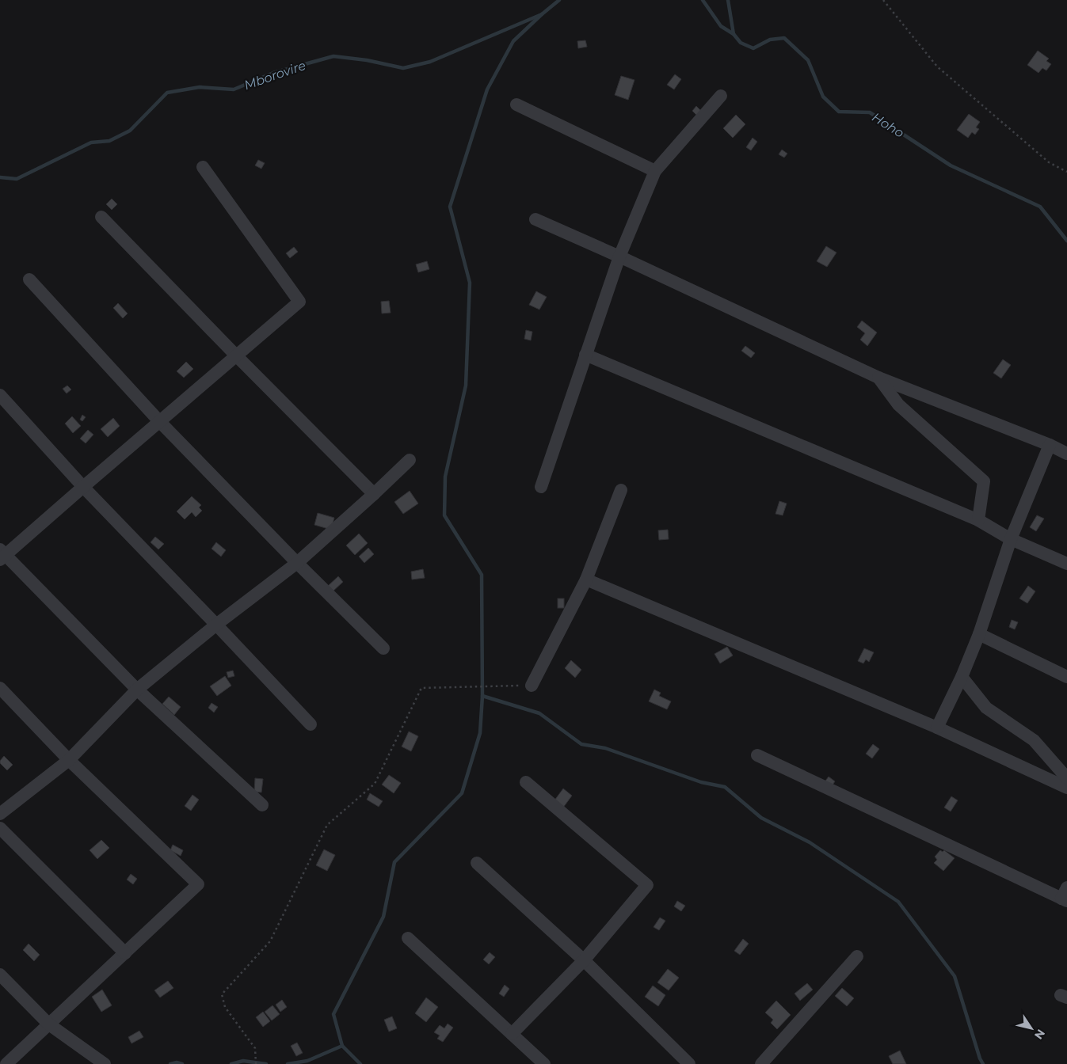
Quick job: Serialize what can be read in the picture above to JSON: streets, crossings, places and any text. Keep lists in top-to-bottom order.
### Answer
{
  "water": ["Mborovire", "Hoho"],
  "north": "bottom right"
}
